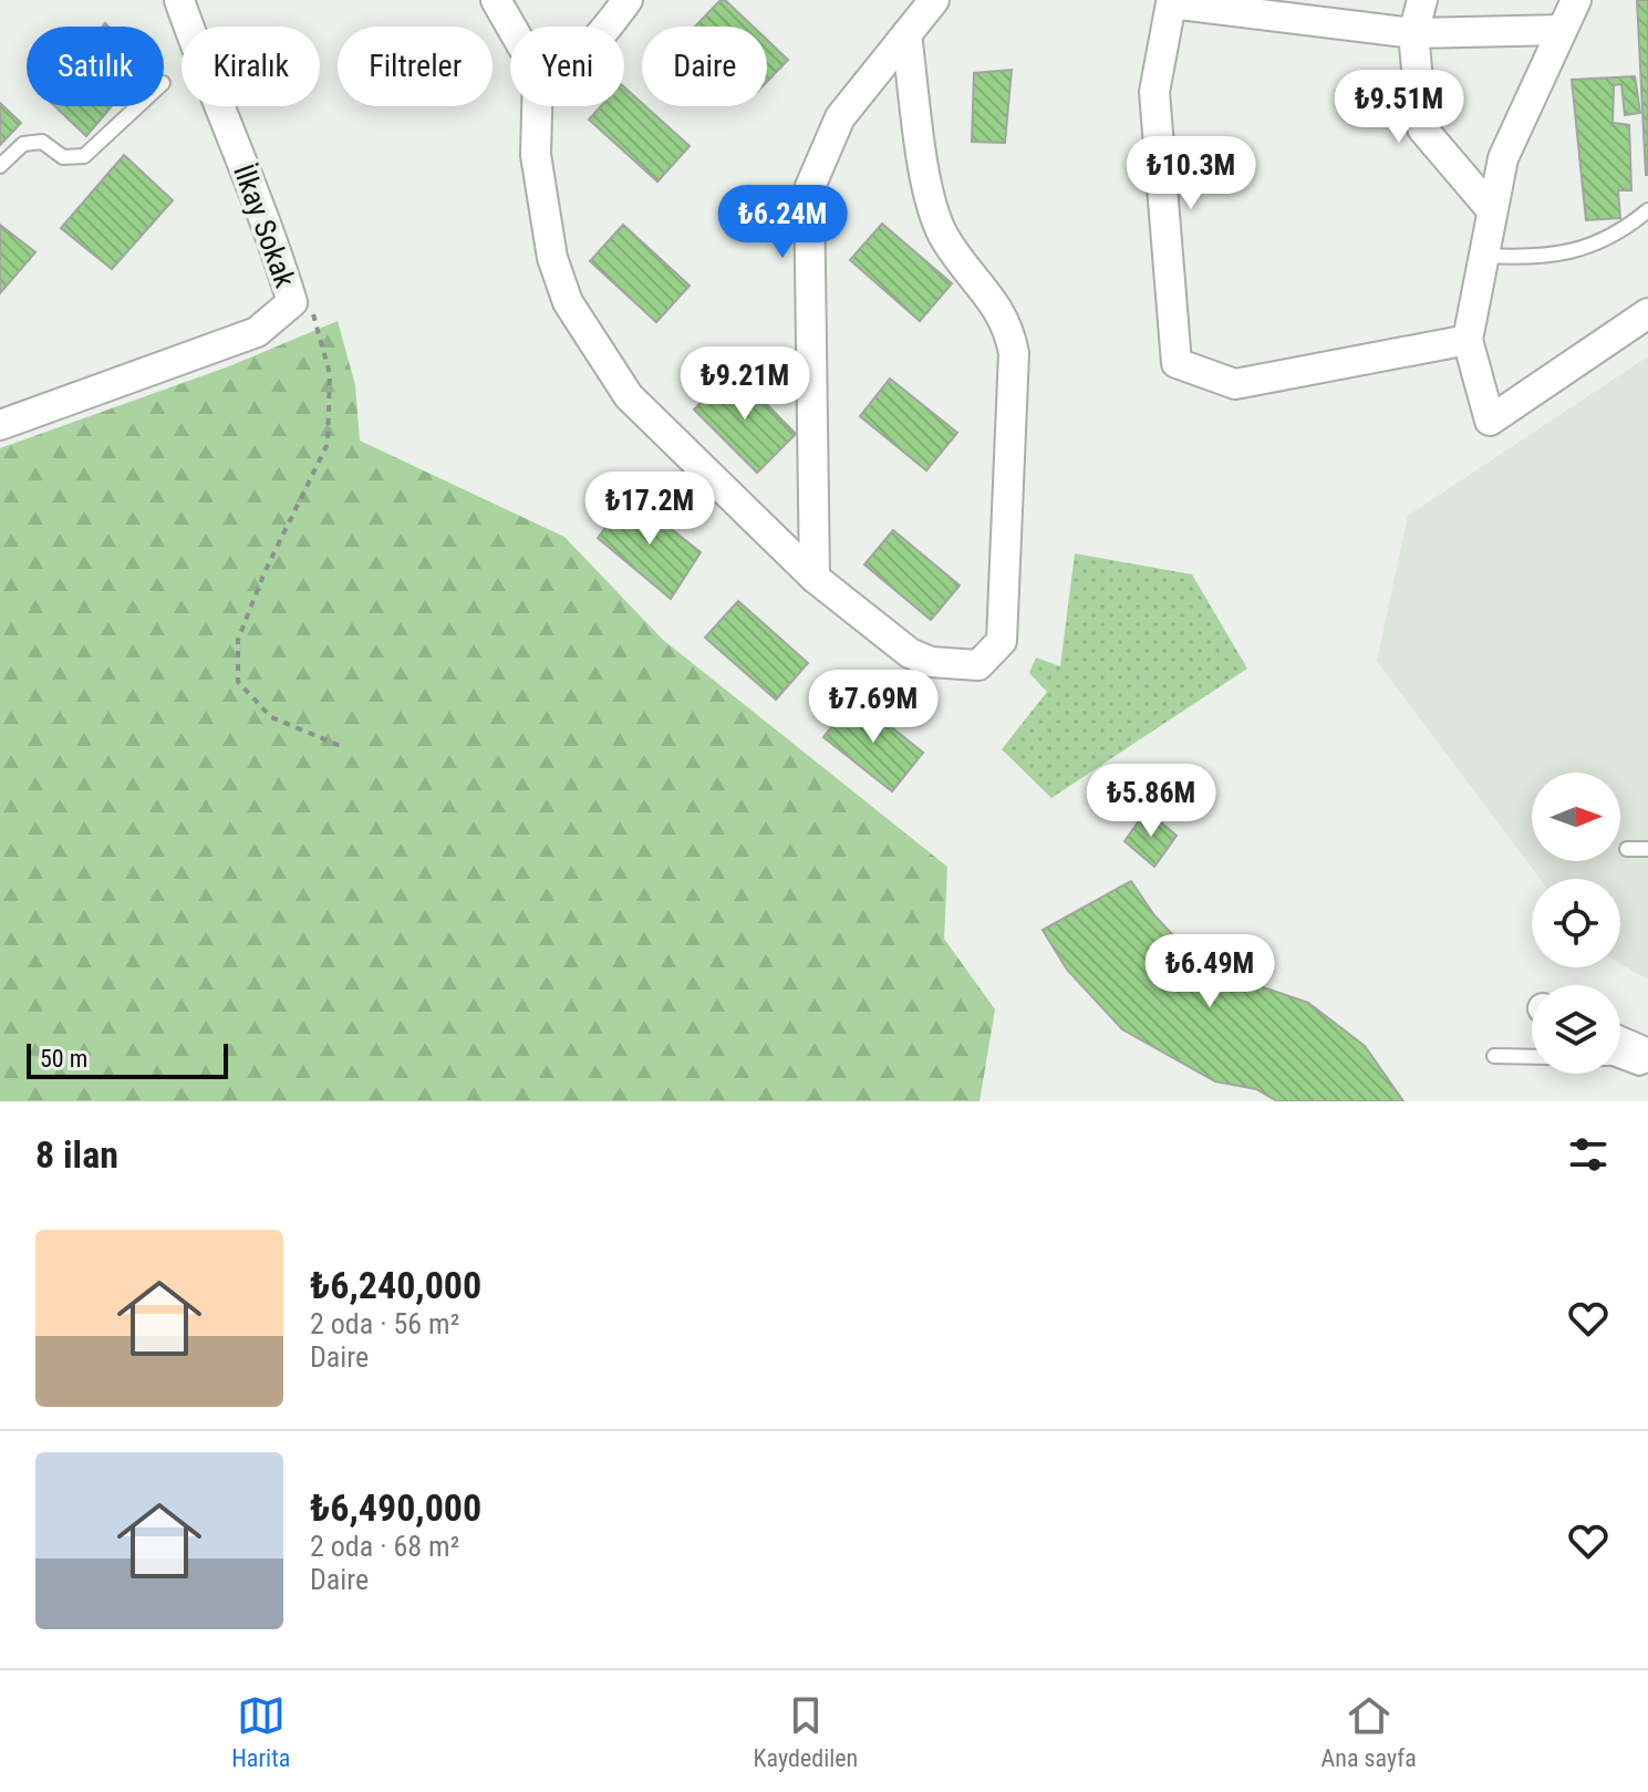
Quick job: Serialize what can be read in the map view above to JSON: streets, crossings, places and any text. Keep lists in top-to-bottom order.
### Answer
{
  "streets": {
    "street": ["İlkay Sokak"]
  },
  "scale_bar": "50 m",
  "north": "right",
  "page": {
    "chip": [
      "Satılık",
      "Kiralık",
      "Filtreler",
      "Yeni",
      "Daire"
    ],
    "price": [
      "₺9.51M",
      "₺10.3M",
      "₺6.24M",
      "₺9.21M",
      "₺17.2M",
      "₺7.69M",
      "₺5.86M",
      "₺6.49M"
    ],
    "scale": "50 m",
    "heading": "8 ilan",
    "list": [
      {
        "name": "₺6,240,000",
        "note": "2 oda · 56 m² · Daire"
      },
      {
        "name": "₺6,490,000",
        "note": "2 oda · 68 m² · Daire"
      }
    ],
    "tabs": ["Harita", "Kaydedilen", "Ana sayfa"]
  }
}
